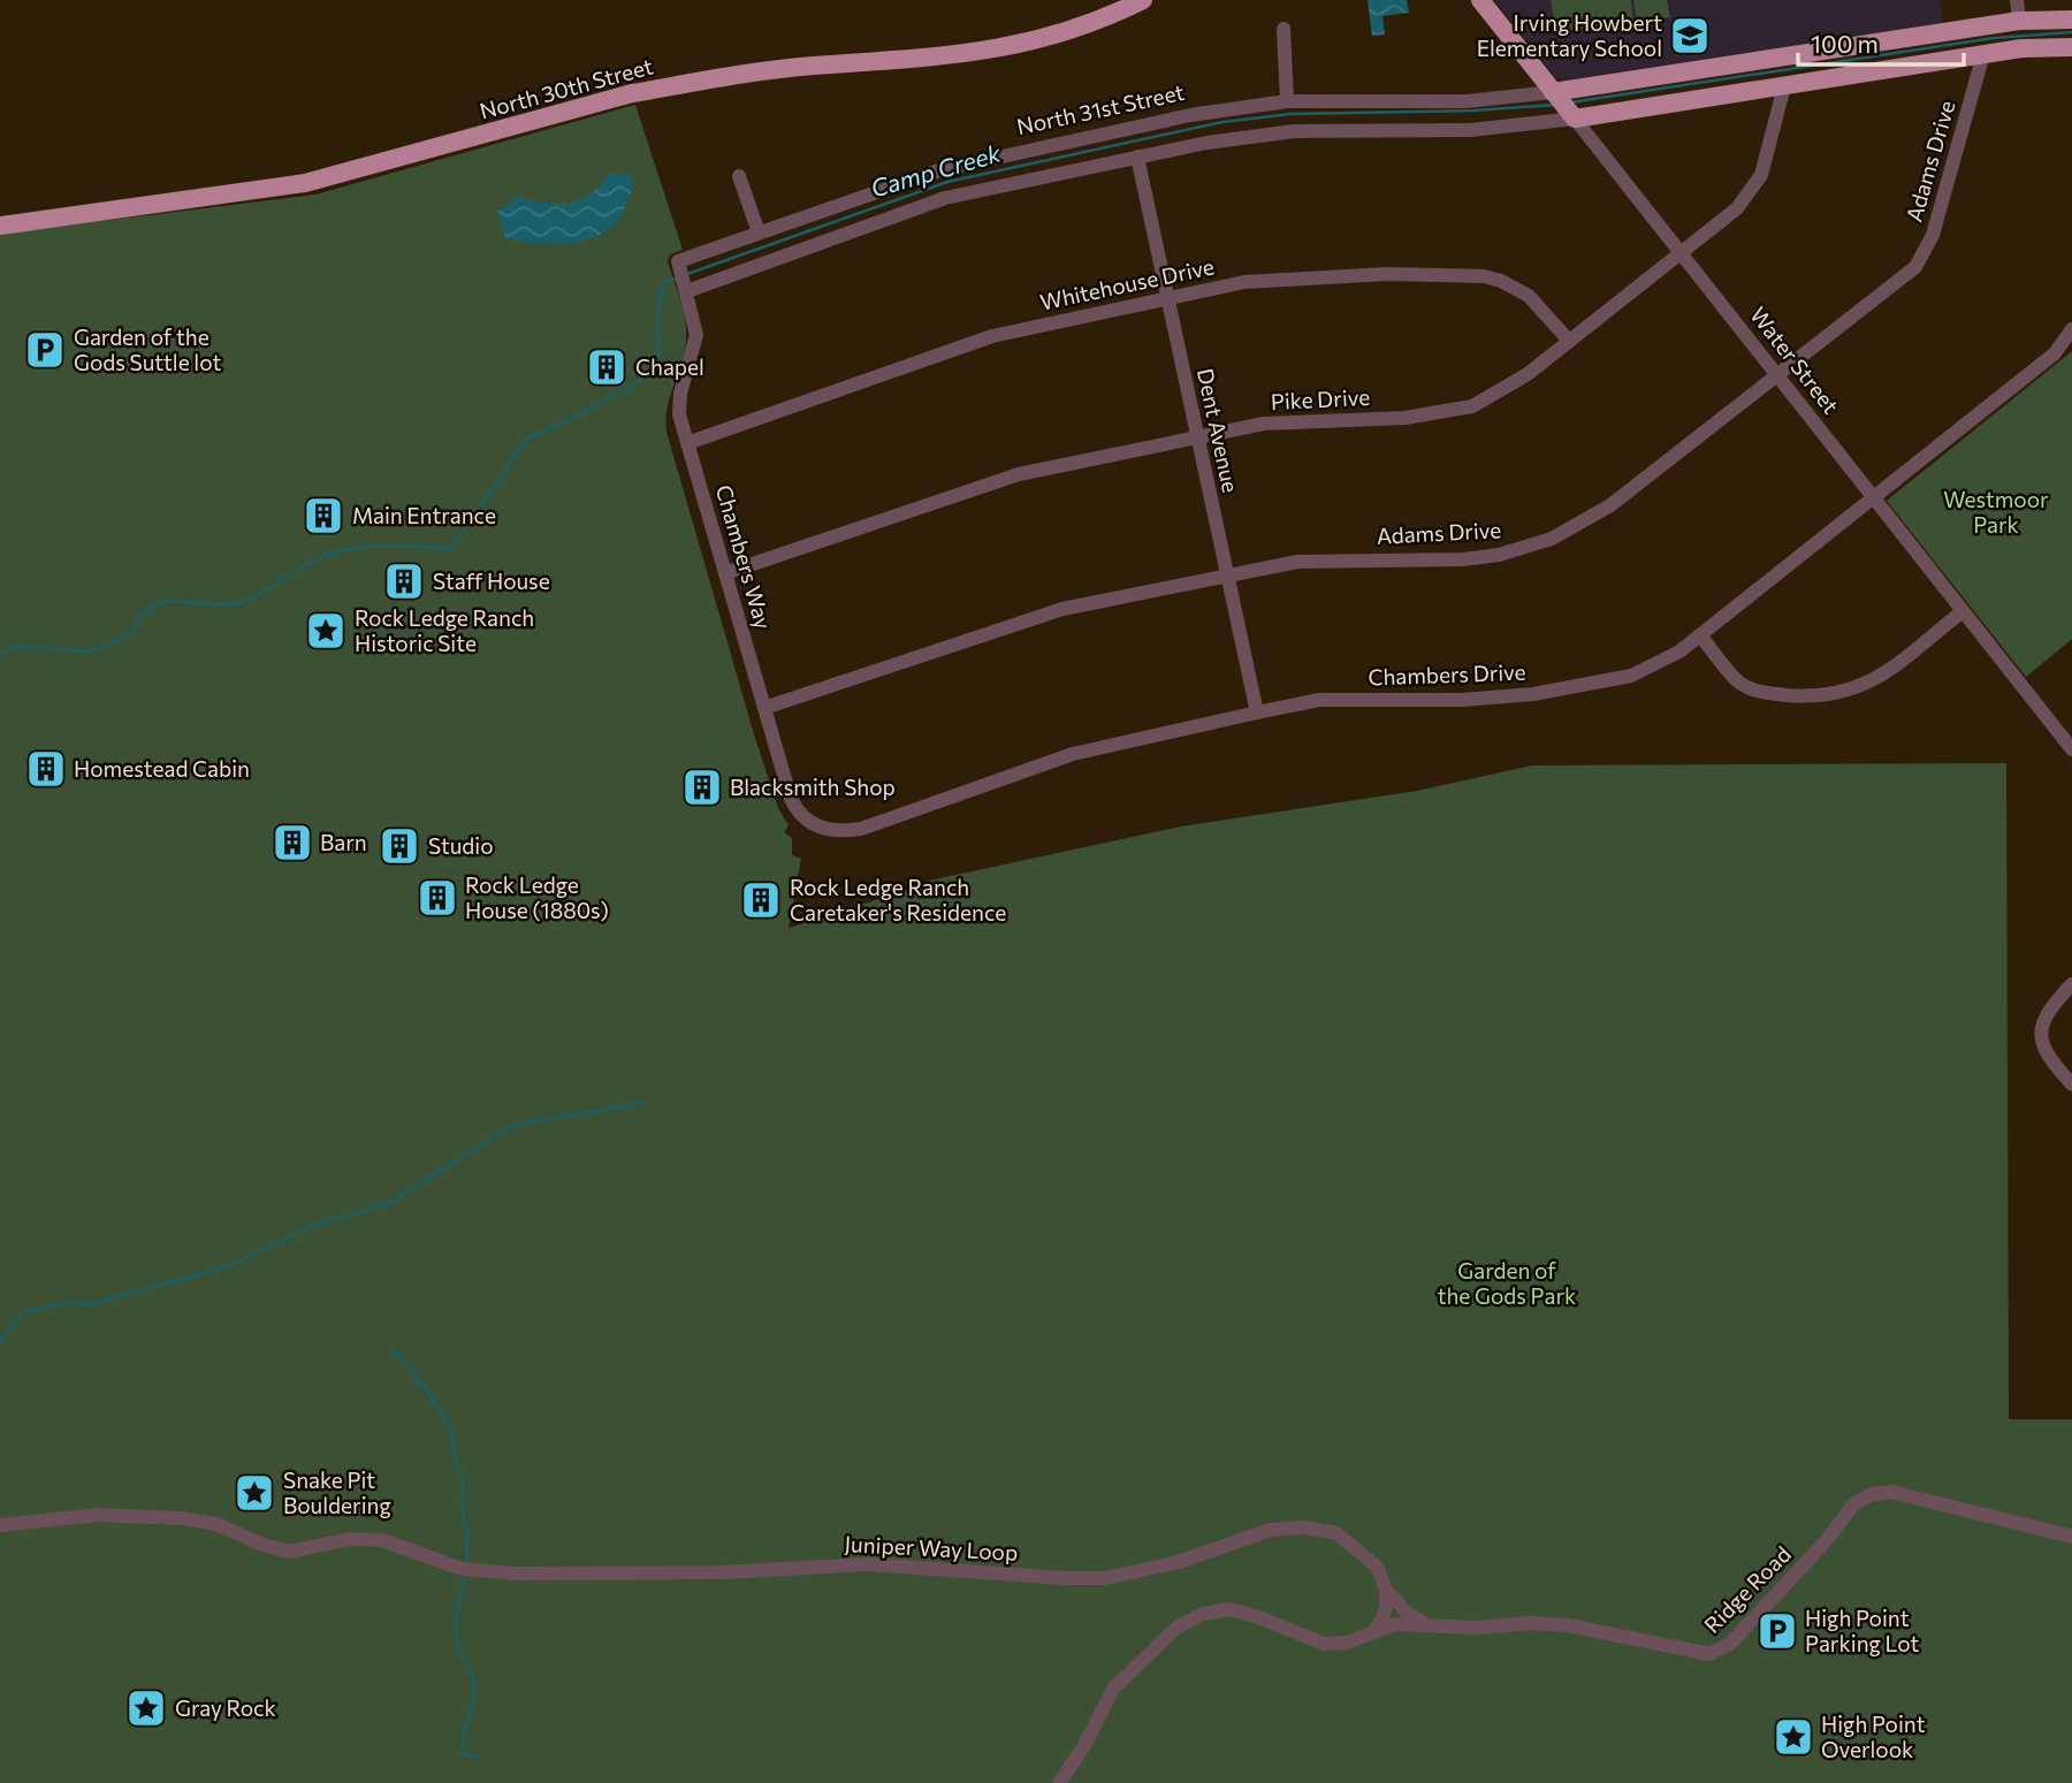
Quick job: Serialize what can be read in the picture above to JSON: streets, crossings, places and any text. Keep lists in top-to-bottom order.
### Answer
{
  "streets": {
    "main road": ["North 30th Street", "North 31st Street", "Water Street"],
    "street": [
      "Adams Drive",
      "Whitehouse Drive",
      "Pike Drive",
      "Dent Avenue",
      "Chambers Way",
      "Chambers Drive",
      "Juniper Way Loop",
      "Ridge Road"
    ]
  },
  "crossings": [
    ["North 31st Street", "Water Street"],
    ["North 31st Street", "Chambers Way"],
    ["Adams Drive", "Water Street"],
    ["Adams Drive", "Dent Avenue"],
    ["Adams Drive", "Chambers Way"],
    ["Whitehouse Drive", "Pike Drive"],
    ["Whitehouse Drive", "Dent Avenue"],
    ["Whitehouse Drive", "Chambers Way"],
    ["Water Street", "Pike Drive"],
    ["Water Street", "Chambers Drive"],
    ["Pike Drive", "Dent Avenue"],
    ["Pike Drive", "Chambers Way"],
    ["Dent Avenue", "Chambers Drive"],
    ["Chambers Way", "Chambers Drive"]
  ],
  "water": ["Camp Creek"],
  "parks": ["Westmoor Park", "Garden of the Gods Park"],
  "places": {
    "school or university": ["Irving Howbert Elementary School"],
    "parking": ["Garden of the Gods Suttle lot", "High Point Parking Lot"],
    "building": [
      "Chapel",
      "Main Entrance",
      "Staff House",
      "Homestead Cabin",
      "Blacksmith Shop",
      "Barn",
      "Studio",
      "Rock Ledge House (1880s)",
      "Rock Ledge Ranch Caretaker's Residence"
    ],
    "place": [
      "Rock Ledge Ranch Historic Site",
      "Snake Pit Bouldering",
      "Gray Rock",
      "High Point Overlook"
    ]
  },
  "scale_bar": "100 m"
}
